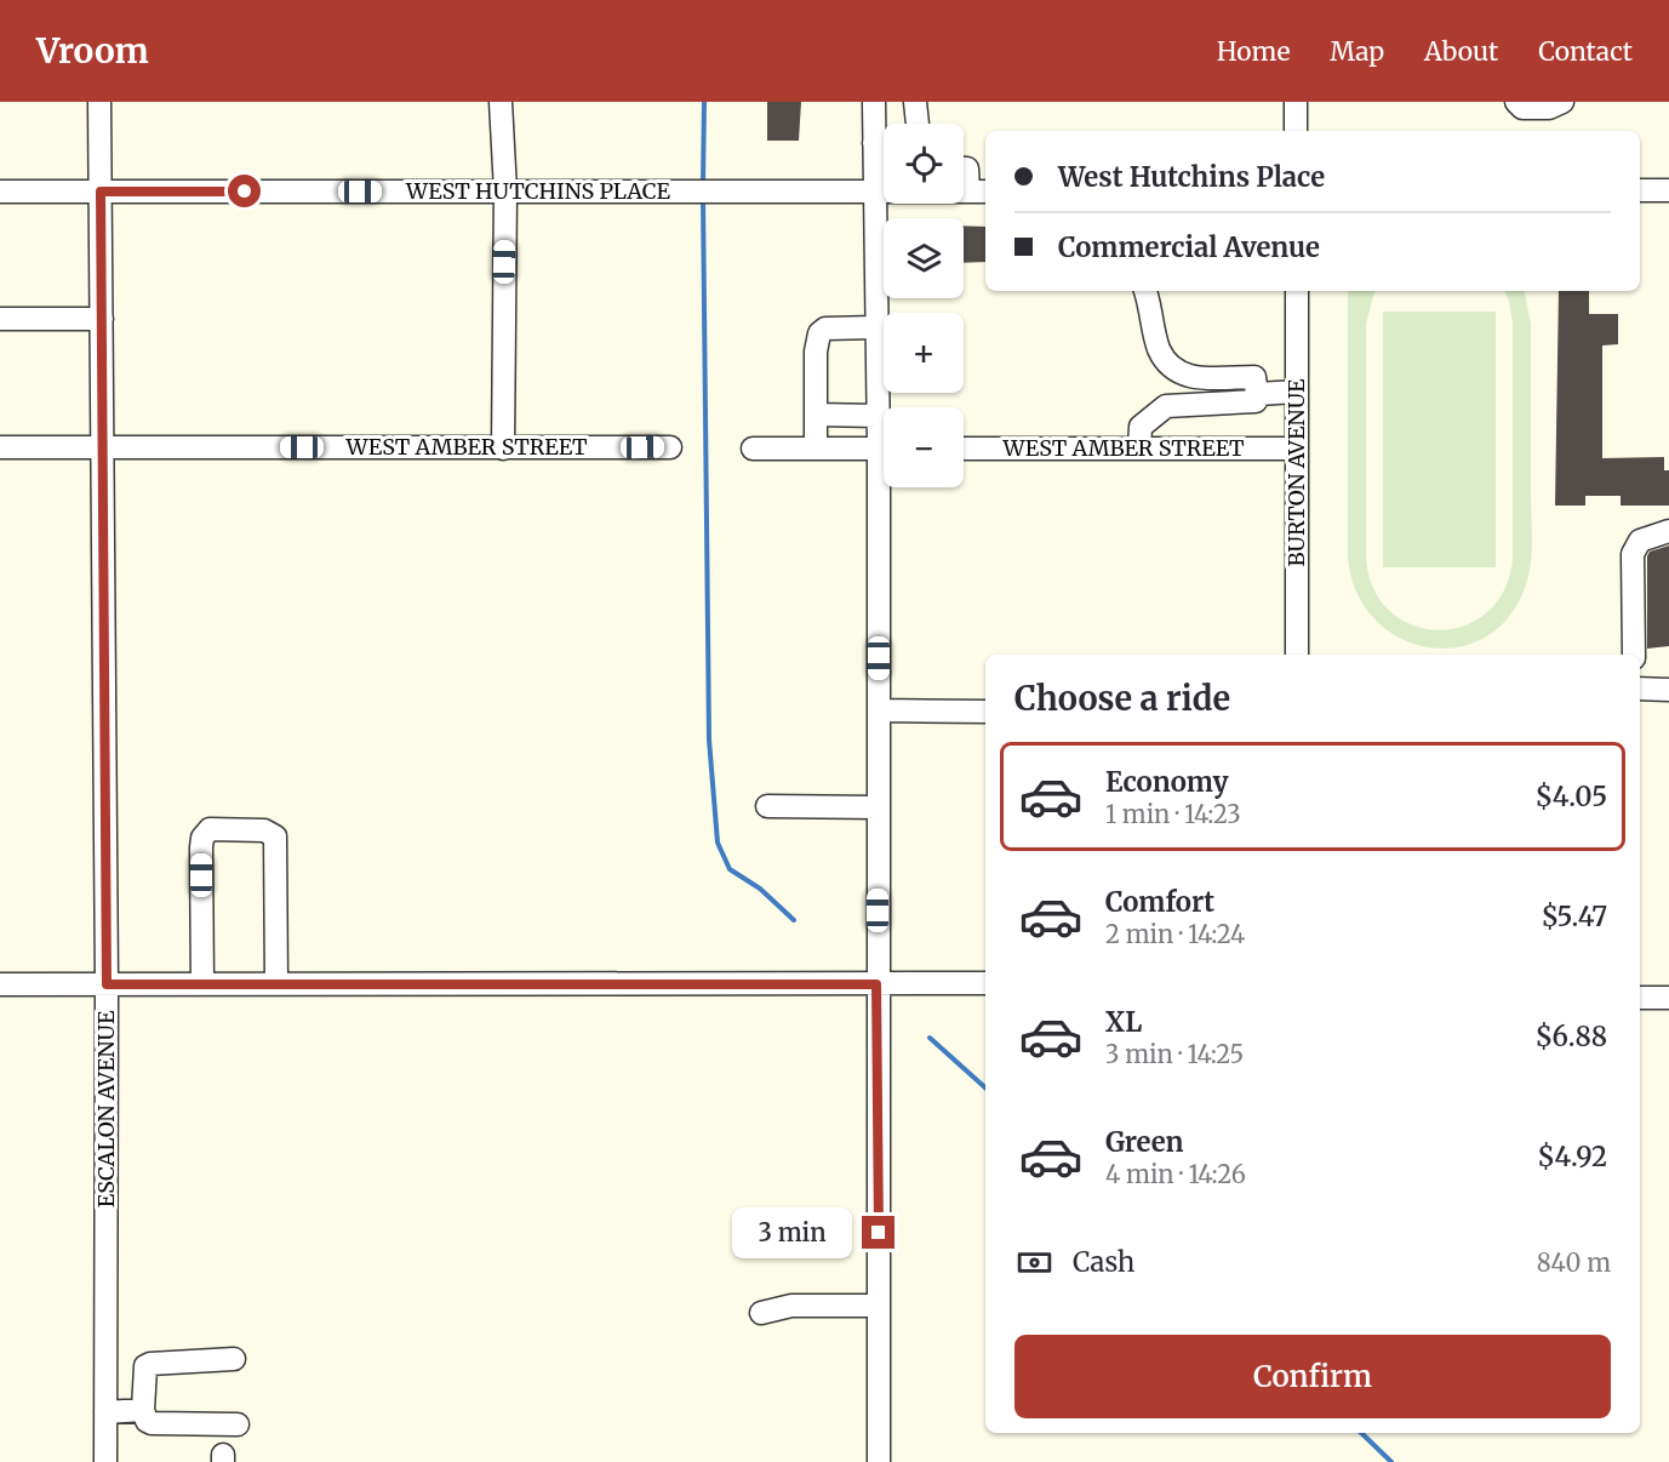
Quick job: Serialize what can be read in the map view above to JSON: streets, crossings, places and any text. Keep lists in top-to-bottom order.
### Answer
{
  "streets": {
    "street": [
      "WEST HUTCHINS PLACE",
      "WEST AMBER STREET",
      "BURTON AVENUE",
      "ESCALON AVENUE"
    ]
  },
  "crossings": [
    ["WEST HUTCHINS PLACE", "ESCALON AVENUE"],
    ["WEST AMBER STREET", "BURTON AVENUE"],
    ["WEST AMBER STREET", "ESCALON AVENUE"]
  ],
  "page": {
    "header": "Vroom",
    "nav": [
      "Home",
      "Map",
      "About",
      "Contact"
    ],
    "map_buttons": ["+", "−"],
    "banner": ["West Hutchins Place", "Commercial Avenue"],
    "heading": "Choose a ride",
    "list": [
      {
        "name": "Economy",
        "note": "1 min · 14:23",
        "value": "$4.05"
      },
      {
        "name": "Comfort",
        "note": "2 min · 14:24",
        "value": "$5.47"
      },
      {
        "name": "XL",
        "note": "3 min · 14:25",
        "value": "$6.88"
      },
      {
        "name": "Green",
        "note": "4 min · 14:26",
        "value": "$4.92"
      }
    ],
    "bubble": "3 min",
    "pay": ["Cash", "840 m"],
    "buttons": "Confirm"
  }
}
